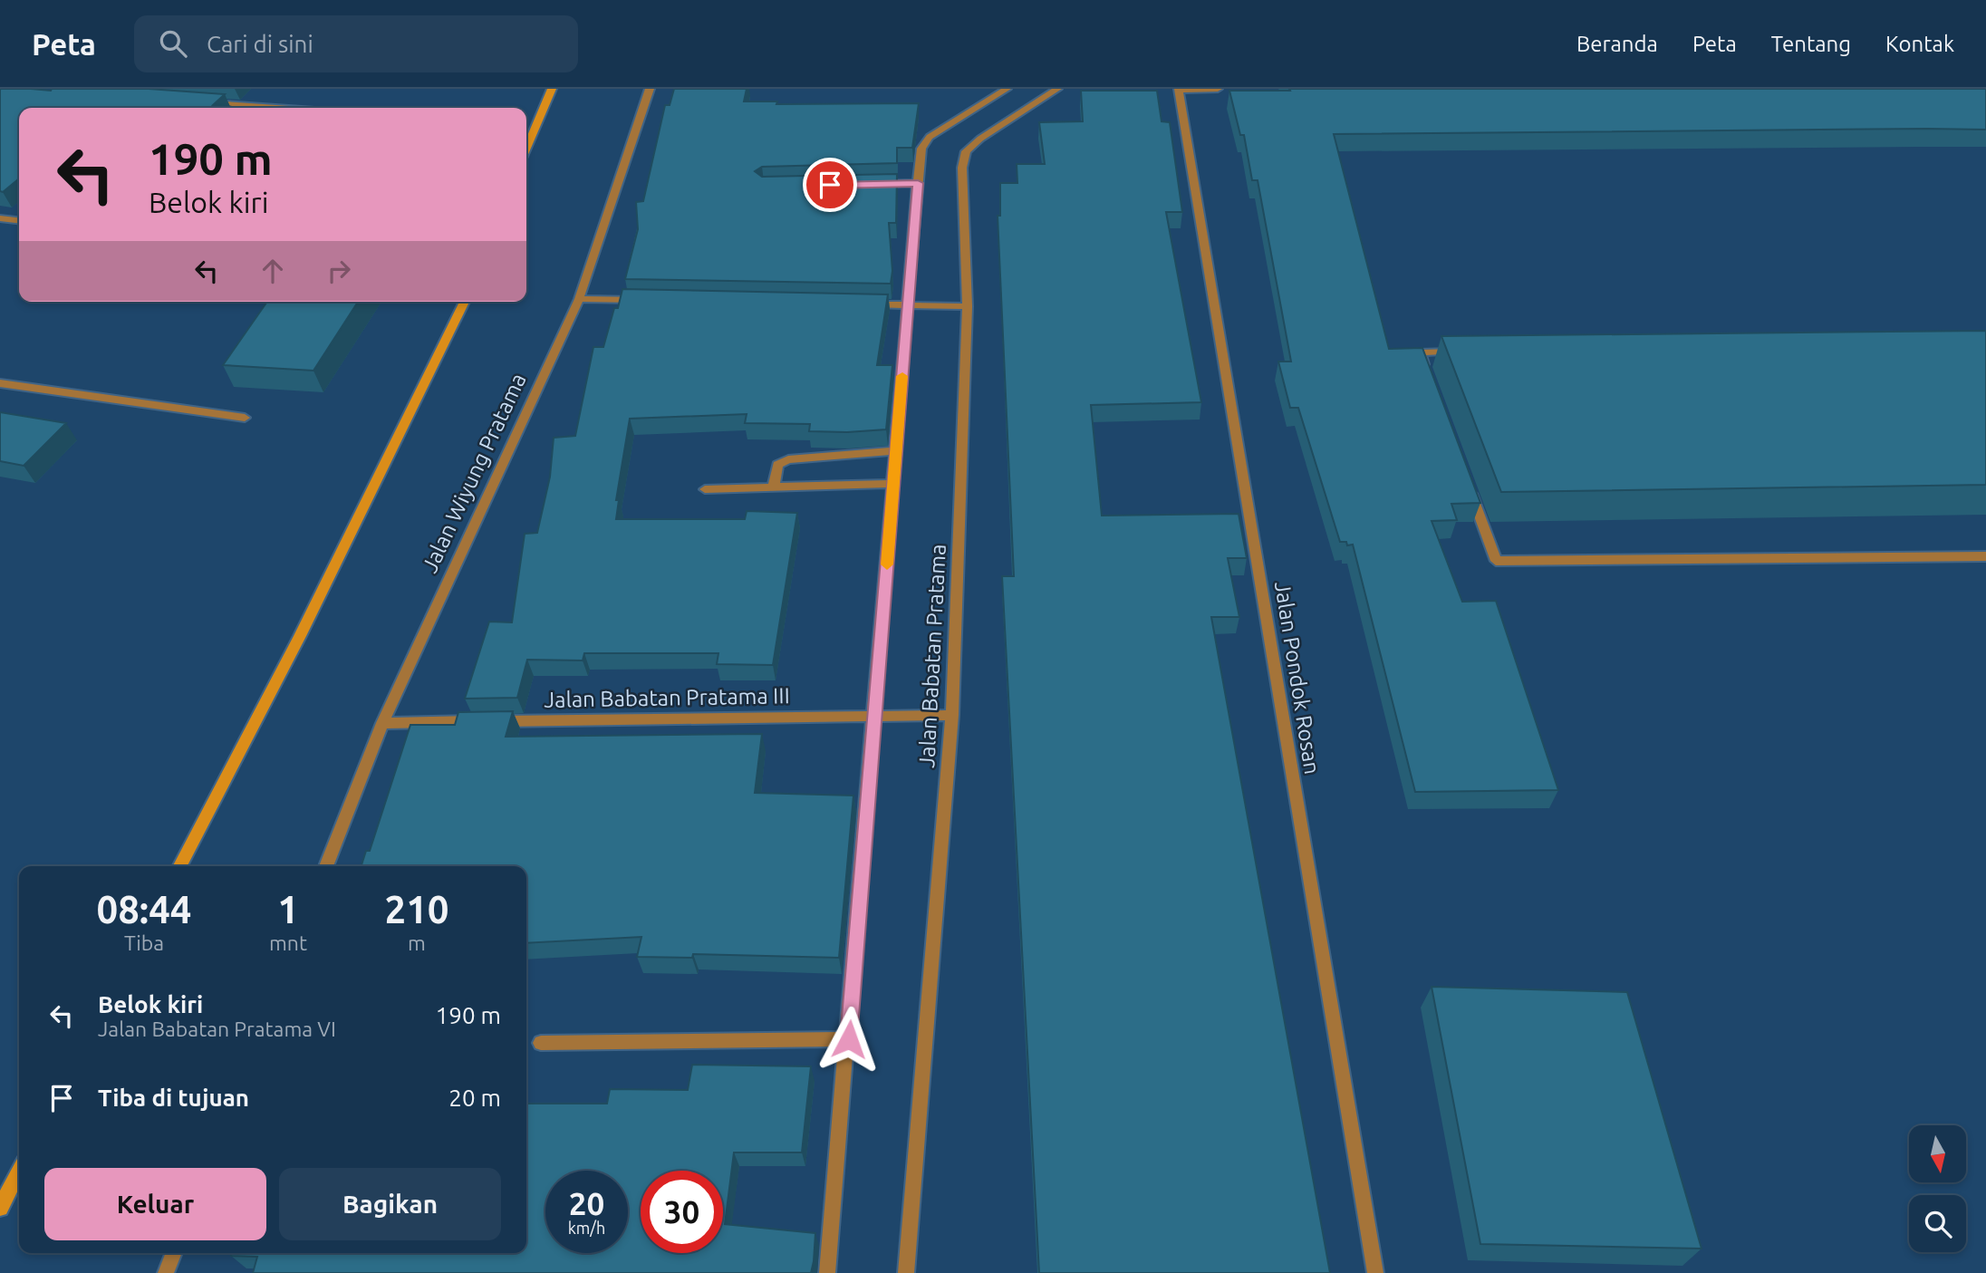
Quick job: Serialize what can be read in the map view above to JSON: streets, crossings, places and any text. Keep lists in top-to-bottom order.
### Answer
{
  "streets": {
    "street": [
      "Jalan Wiyung Pratama",
      "Jalan Babatan Pratama",
      "Jalan Pondok Rosan",
      "Jalan Babatan Pratama III"
    ]
  },
  "crossings": [
    ["Jalan Wiyung Pratama", "Jalan Babatan Pratama III"],
    ["Jalan Babatan Pratama", "Jalan Babatan Pratama III"]
  ],
  "north": "bottom",
  "page": {
    "header": "Peta",
    "search": "Cari di sini",
    "nav": [
      "Beranda",
      "Peta",
      "Tentang",
      "Kontak"
    ],
    "turn": ["190 m", "Belok kiri"],
    "eta": [
      "08:44",
      "Tiba",
      "1",
      "mnt",
      "210",
      "m"
    ],
    "list": [
      {
        "name": "Belok kiri",
        "note": "Jalan Babatan Pratama VI",
        "value": "190 m"
      },
      {
        "name": "Tiba di tujuan",
        "value": "20 m"
      }
    ],
    "buttons": ["Keluar", "Bagikan"],
    "speed": "20 km/h",
    "limit": "30"
  }
}
